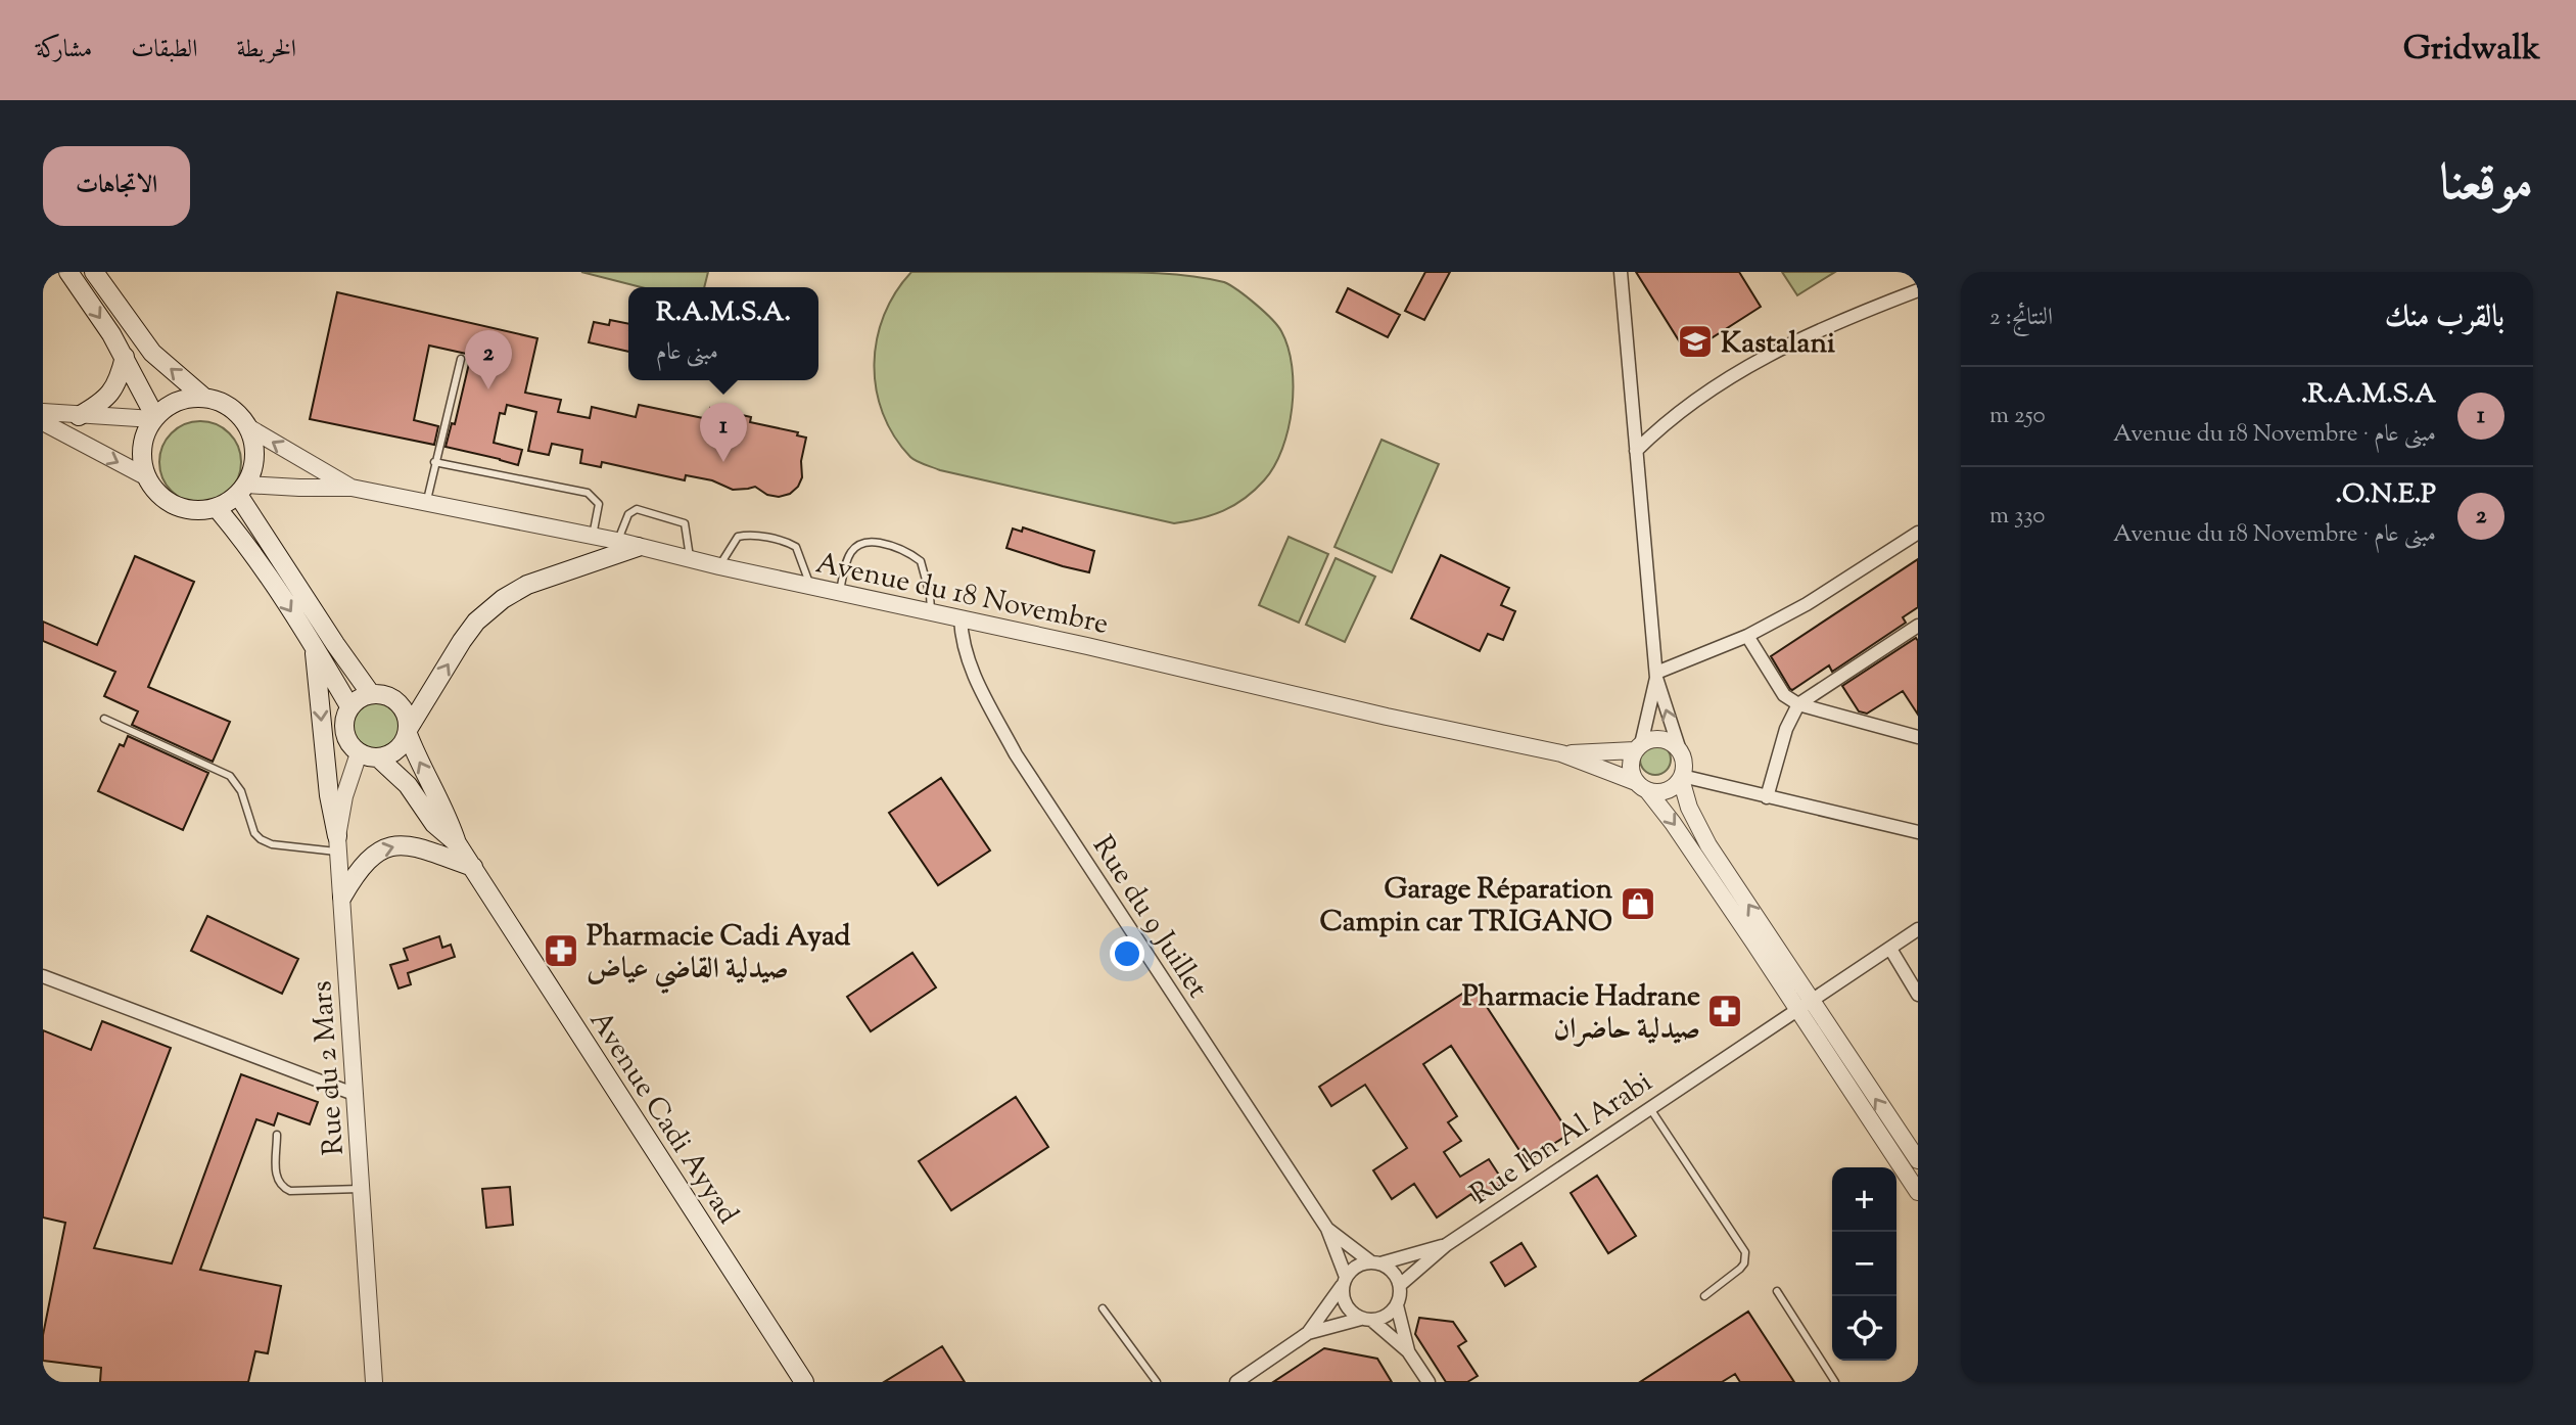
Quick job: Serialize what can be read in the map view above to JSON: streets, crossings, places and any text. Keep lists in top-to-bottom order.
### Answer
{
  "streets": {
    "main road": ["Avenue Cadi Ayyad"],
    "street": [
      "Avenue du 18 Novembre",
      "Rue du 9 Juillet",
      "Rue du 2 Mars",
      "Rue Ibn Al Arabi"
    ]
  },
  "crossings": [
    ["Avenue du 18 Novembre", "Rue du 9 Juillet"],
    ["Rue du 9 Juillet", "Rue Ibn Al Arabi"],
    ["Rue du 2 Mars", "Avenue Cadi Ayyad"]
  ],
  "places": {
    "school or university": ["Kastalani"],
    "shop": ["Garage Réparation Campin car TRIGANO"],
    "pharmacy": ["Pharmacie Cadi Ayad صيدلية القاضي عياض", "Pharmacie Hadrane صيدلية حاضران"]
  },
  "page": {
    "header": "Gridwalk",
    "nav": ["الخريطة", "الطبقات", "مشاركة"],
    "title": "موقعنا",
    "buttons": "الاتجاهات",
    "heading": ["بالقرب منك", "النتائج: 2"],
    "popup": ["R.A.M.S.A.", "مبنى عام"],
    "pins": ["2", "1"],
    "list": [
      {
        "mark": "1",
        "name": "R.A.M.S.A.",
        "note": "مبنى عام · Avenue du 18 Novembre",
        "value": "250 m"
      },
      {
        "mark": "2",
        "name": "O.N.E.P.",
        "note": "مبنى عام · Avenue du 18 Novembre",
        "value": "330 m"
      }
    ],
    "map_buttons": ["+", "−"]
  }
}
